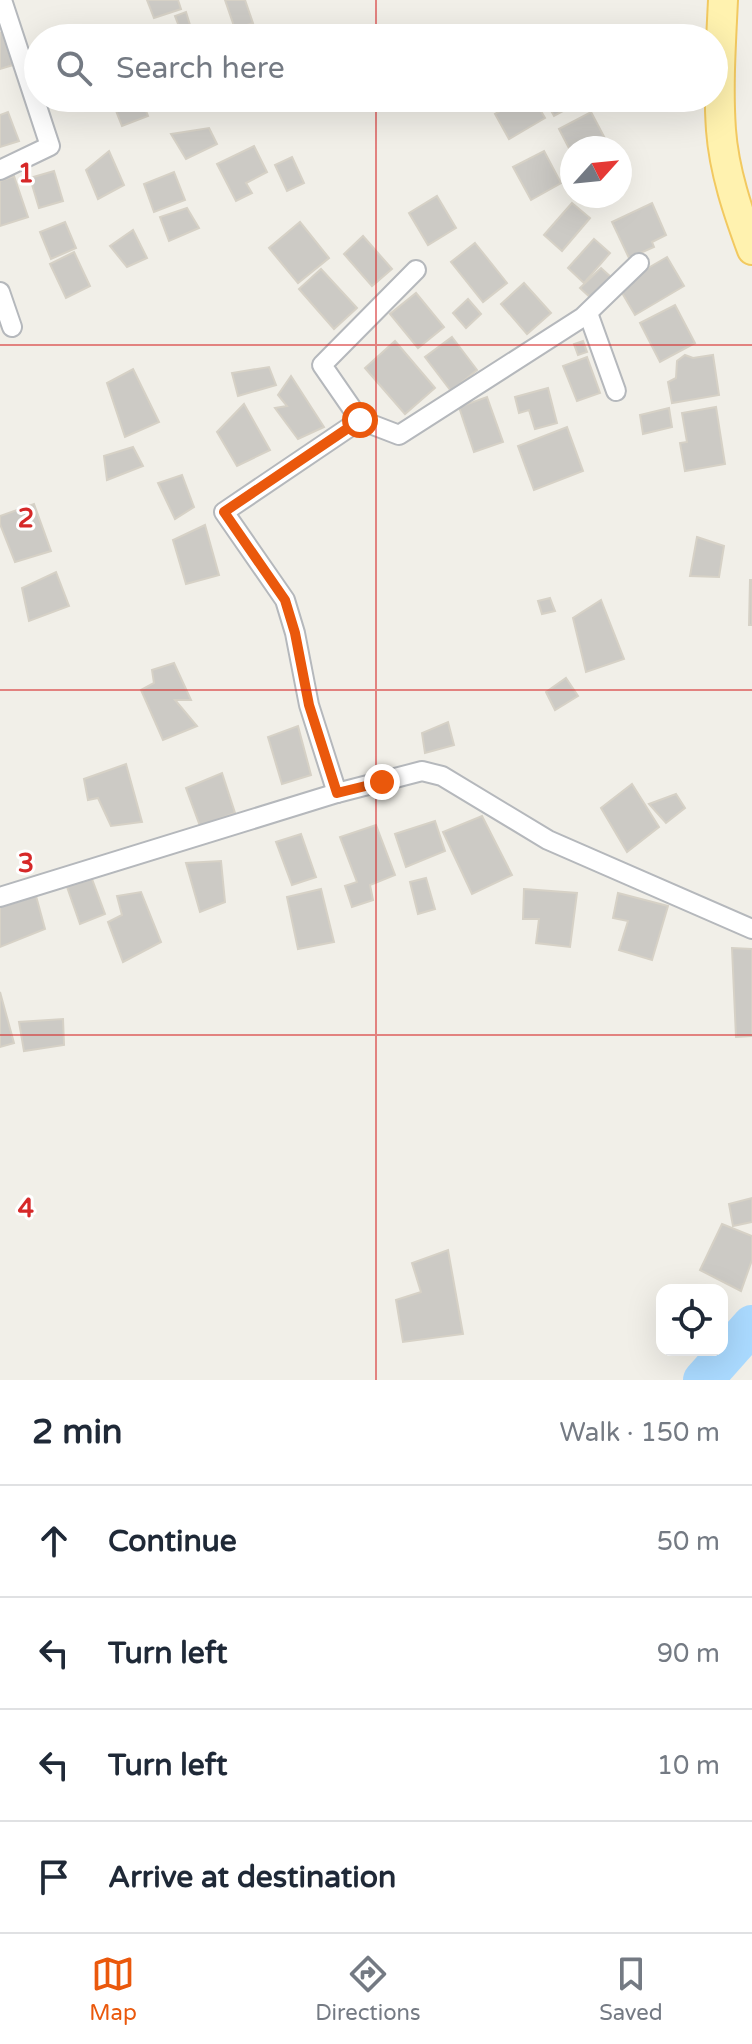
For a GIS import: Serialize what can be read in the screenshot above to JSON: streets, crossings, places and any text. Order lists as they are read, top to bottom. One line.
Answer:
{"north":"top right","page":{"search":"Search here","heading":["2 min","Walk · 150 m"],"list":[["Continue","50 m"],["Turn left","90 m"],["Turn left","10 m"],"Arrive at destination"],"nav":["Map","Directions","Saved"]},"grid":{"rows":["1","2","3","4"]}}
